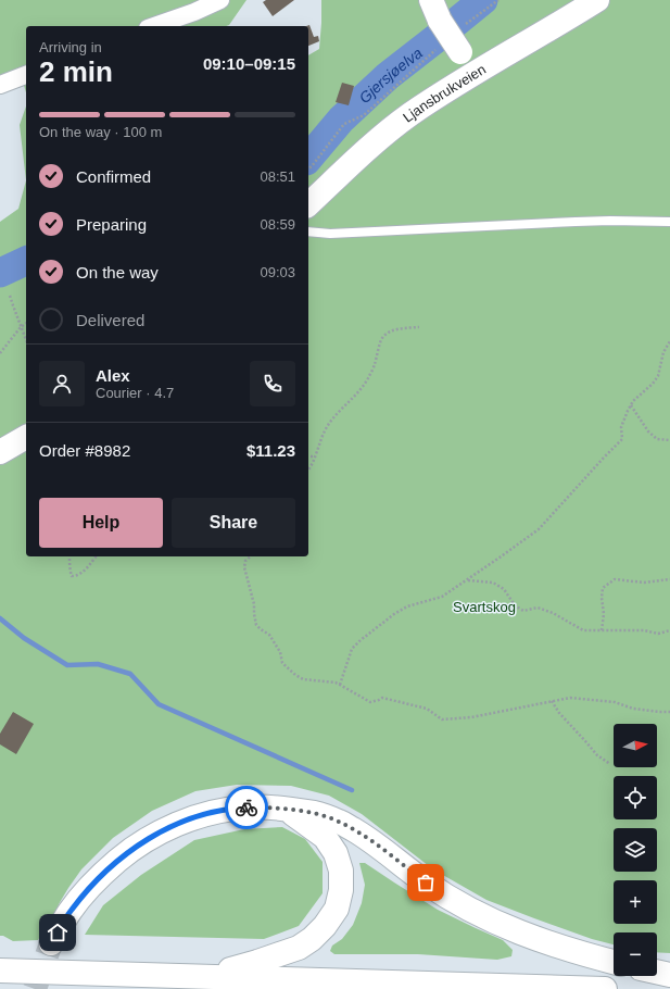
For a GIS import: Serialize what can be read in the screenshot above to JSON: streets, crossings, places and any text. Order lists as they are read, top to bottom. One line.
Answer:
{"streets":{"main road":["Ljansbrukveien"]},"water":["Gjersjøelva"],"parks":["Svartskog"],"north":"right","page":{"heading":["2 min","Arriving in","09:10–09:15"],"panel":["Alex","Courier · 4.7","Order #8982","$11.23"],"bar":"On the way · 100 m","list":[["Confirmed","08:51"],["Preparing","08:59"],["On the way","09:03"],"Delivered"],"buttons":["Help","Share"],"map_buttons":["+","−"]}}
